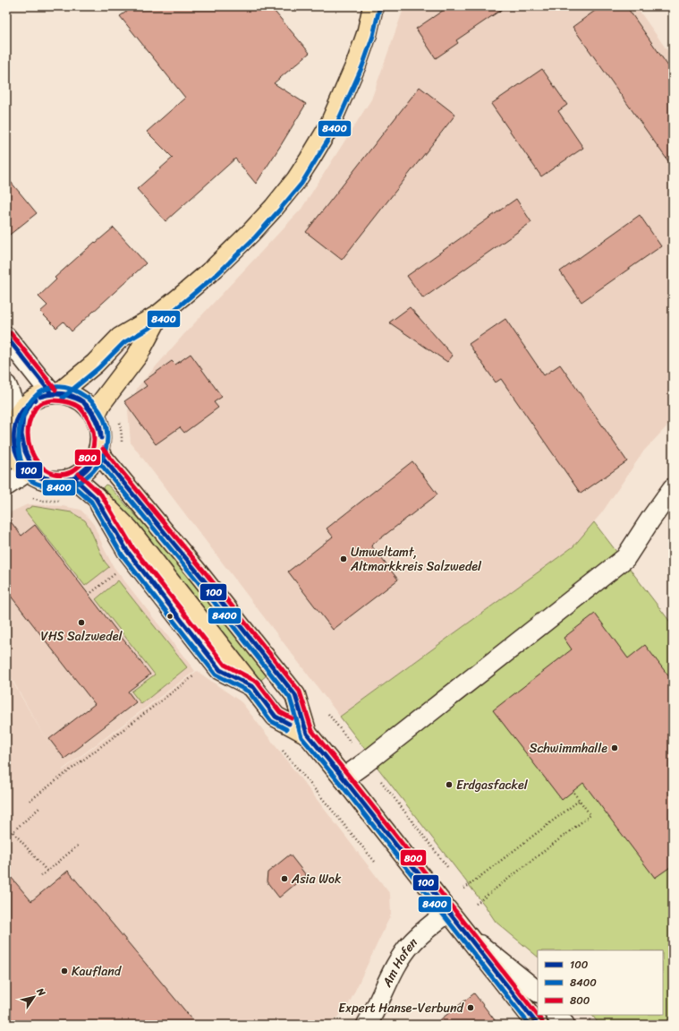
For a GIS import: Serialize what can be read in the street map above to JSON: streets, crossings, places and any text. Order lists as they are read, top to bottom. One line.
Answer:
{"streets":{"street":["Am Hafen"]},"places":["Umweltamt, Altmarkkreis Salzwedel","VHS Salzwedel","Schwimmhalle","Erdgasfackel","Asia Wok","Kaufland","Expert Hanse-Verbund"],"lines":["transit line 8400","transit line 800","transit line 100"],"legend":["100","8400","800"],"north":"top right"}
